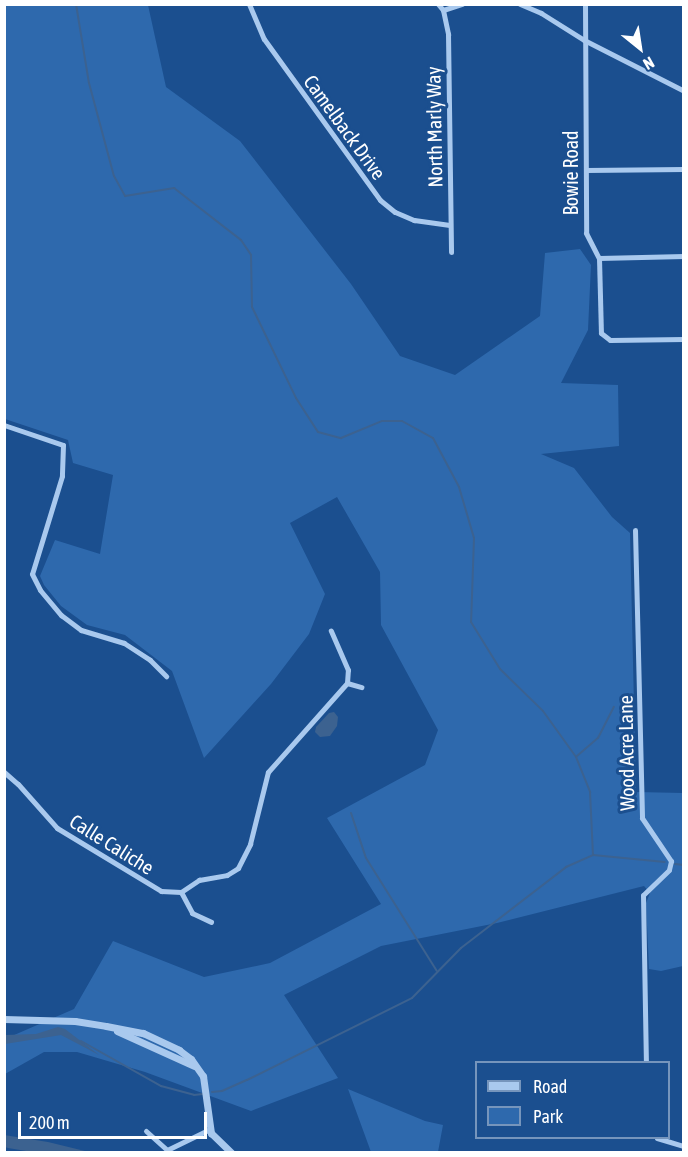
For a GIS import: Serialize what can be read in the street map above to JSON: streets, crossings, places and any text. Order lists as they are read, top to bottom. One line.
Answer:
{"streets":{"street":["Camelback Drive","North Marly Way","Bowie Road","Wood Acre Lane","Calle Caliche"]},"crossings":[["Camelback Drive","North Marly Way"]],"legend":["Road","Park"],"scale_bar":"200 m","north":"bottom right"}
